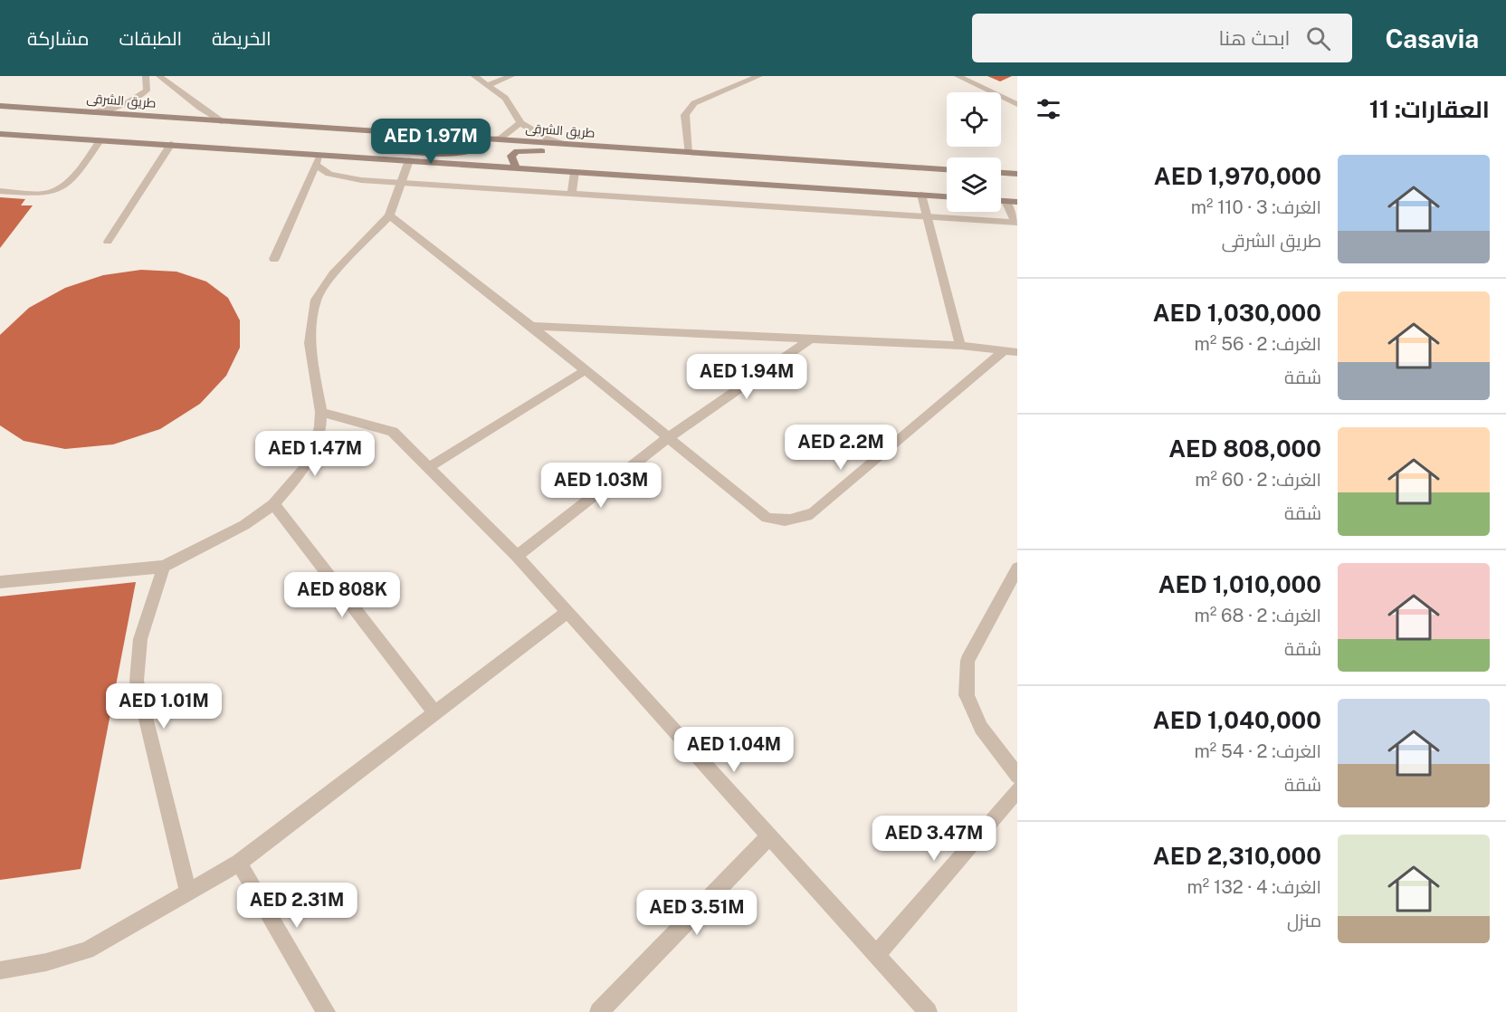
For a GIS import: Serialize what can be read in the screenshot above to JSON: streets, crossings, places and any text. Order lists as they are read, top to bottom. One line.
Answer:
{"streets":{"main road":["طريق الشرقى"]},"page":{"header":"Casavia","search":"ابحث هنا","nav":["الخريطة","الطبقات","مشاركة"],"heading":"العقارات: 11","price":["AED 1.97M","AED 1.94M","AED 2.2M","AED 1.47M","AED 1.03M","AED 808K","AED 1.01M","AED 1.04M","AED 3.47M","AED 2.31M","AED 3.51M"],"list":[{"name":"AED 1,970,000","note":"الغرف: 3 · 110 m² · طريق الشرقى"},{"name":"AED 1,030,000","note":"الغرف: 2 · 56 m² · شقة"},{"name":"AED 808,000","note":"الغرف: 2 · 60 m² · شقة"},{"name":"AED 1,010,000","note":"الغرف: 2 · 68 m² · شقة"},{"name":"AED 1,040,000","note":"الغرف: 2 · 54 m² · شقة"},{"name":"AED 2,310,000","note":"الغرف: 4 · 132 m² · منزل"}]}}
